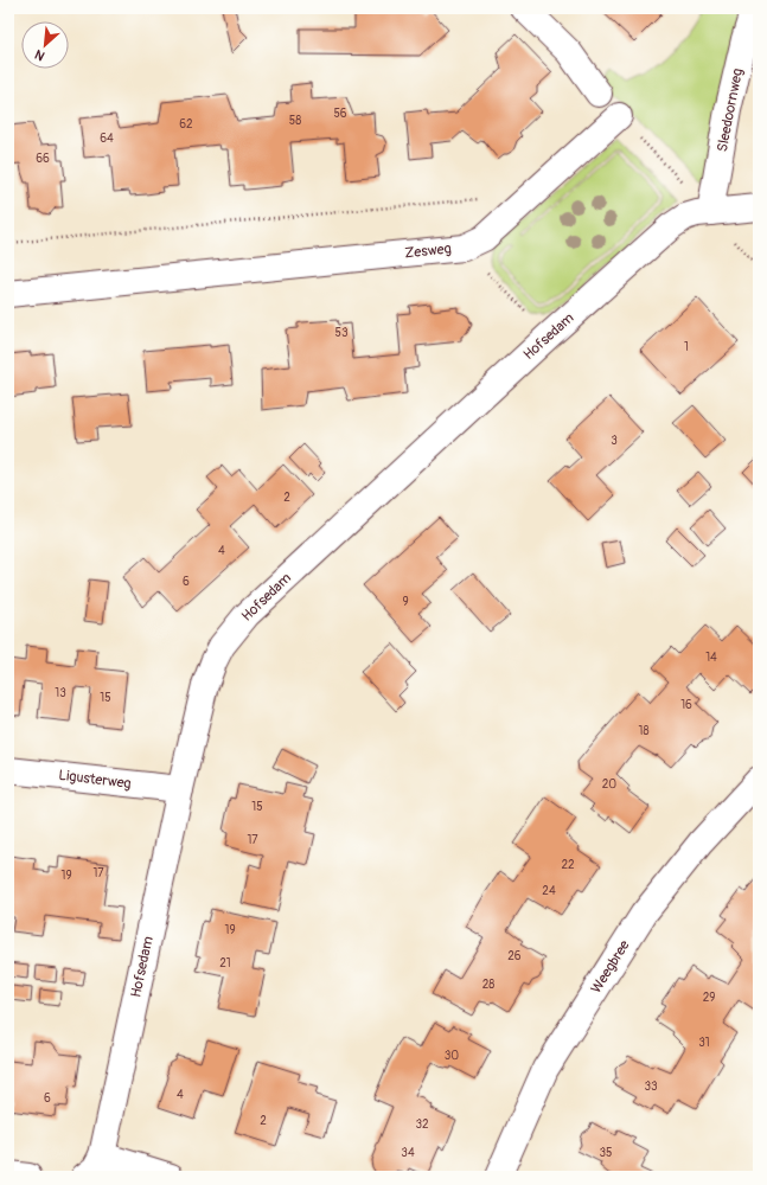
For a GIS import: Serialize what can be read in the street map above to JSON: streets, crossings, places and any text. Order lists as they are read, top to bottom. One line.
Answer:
{"streets":{"street":["Sleedoornweg","Zesweg","Hofsedam","Ligusterweg","Weegbree"]},"crossings":[["Sleedoornweg","Hofsedam"],["Hofsedam","Ligusterweg"]],"house_numbers":["56","58","62","64","66","53","1","3","2","4","6","9","14","13","15","16","18","20","15","17","22","17","19","24","19","26","21","28","29","31","30","33","4","6","2","32","34","35"],"north":"bottom left"}
